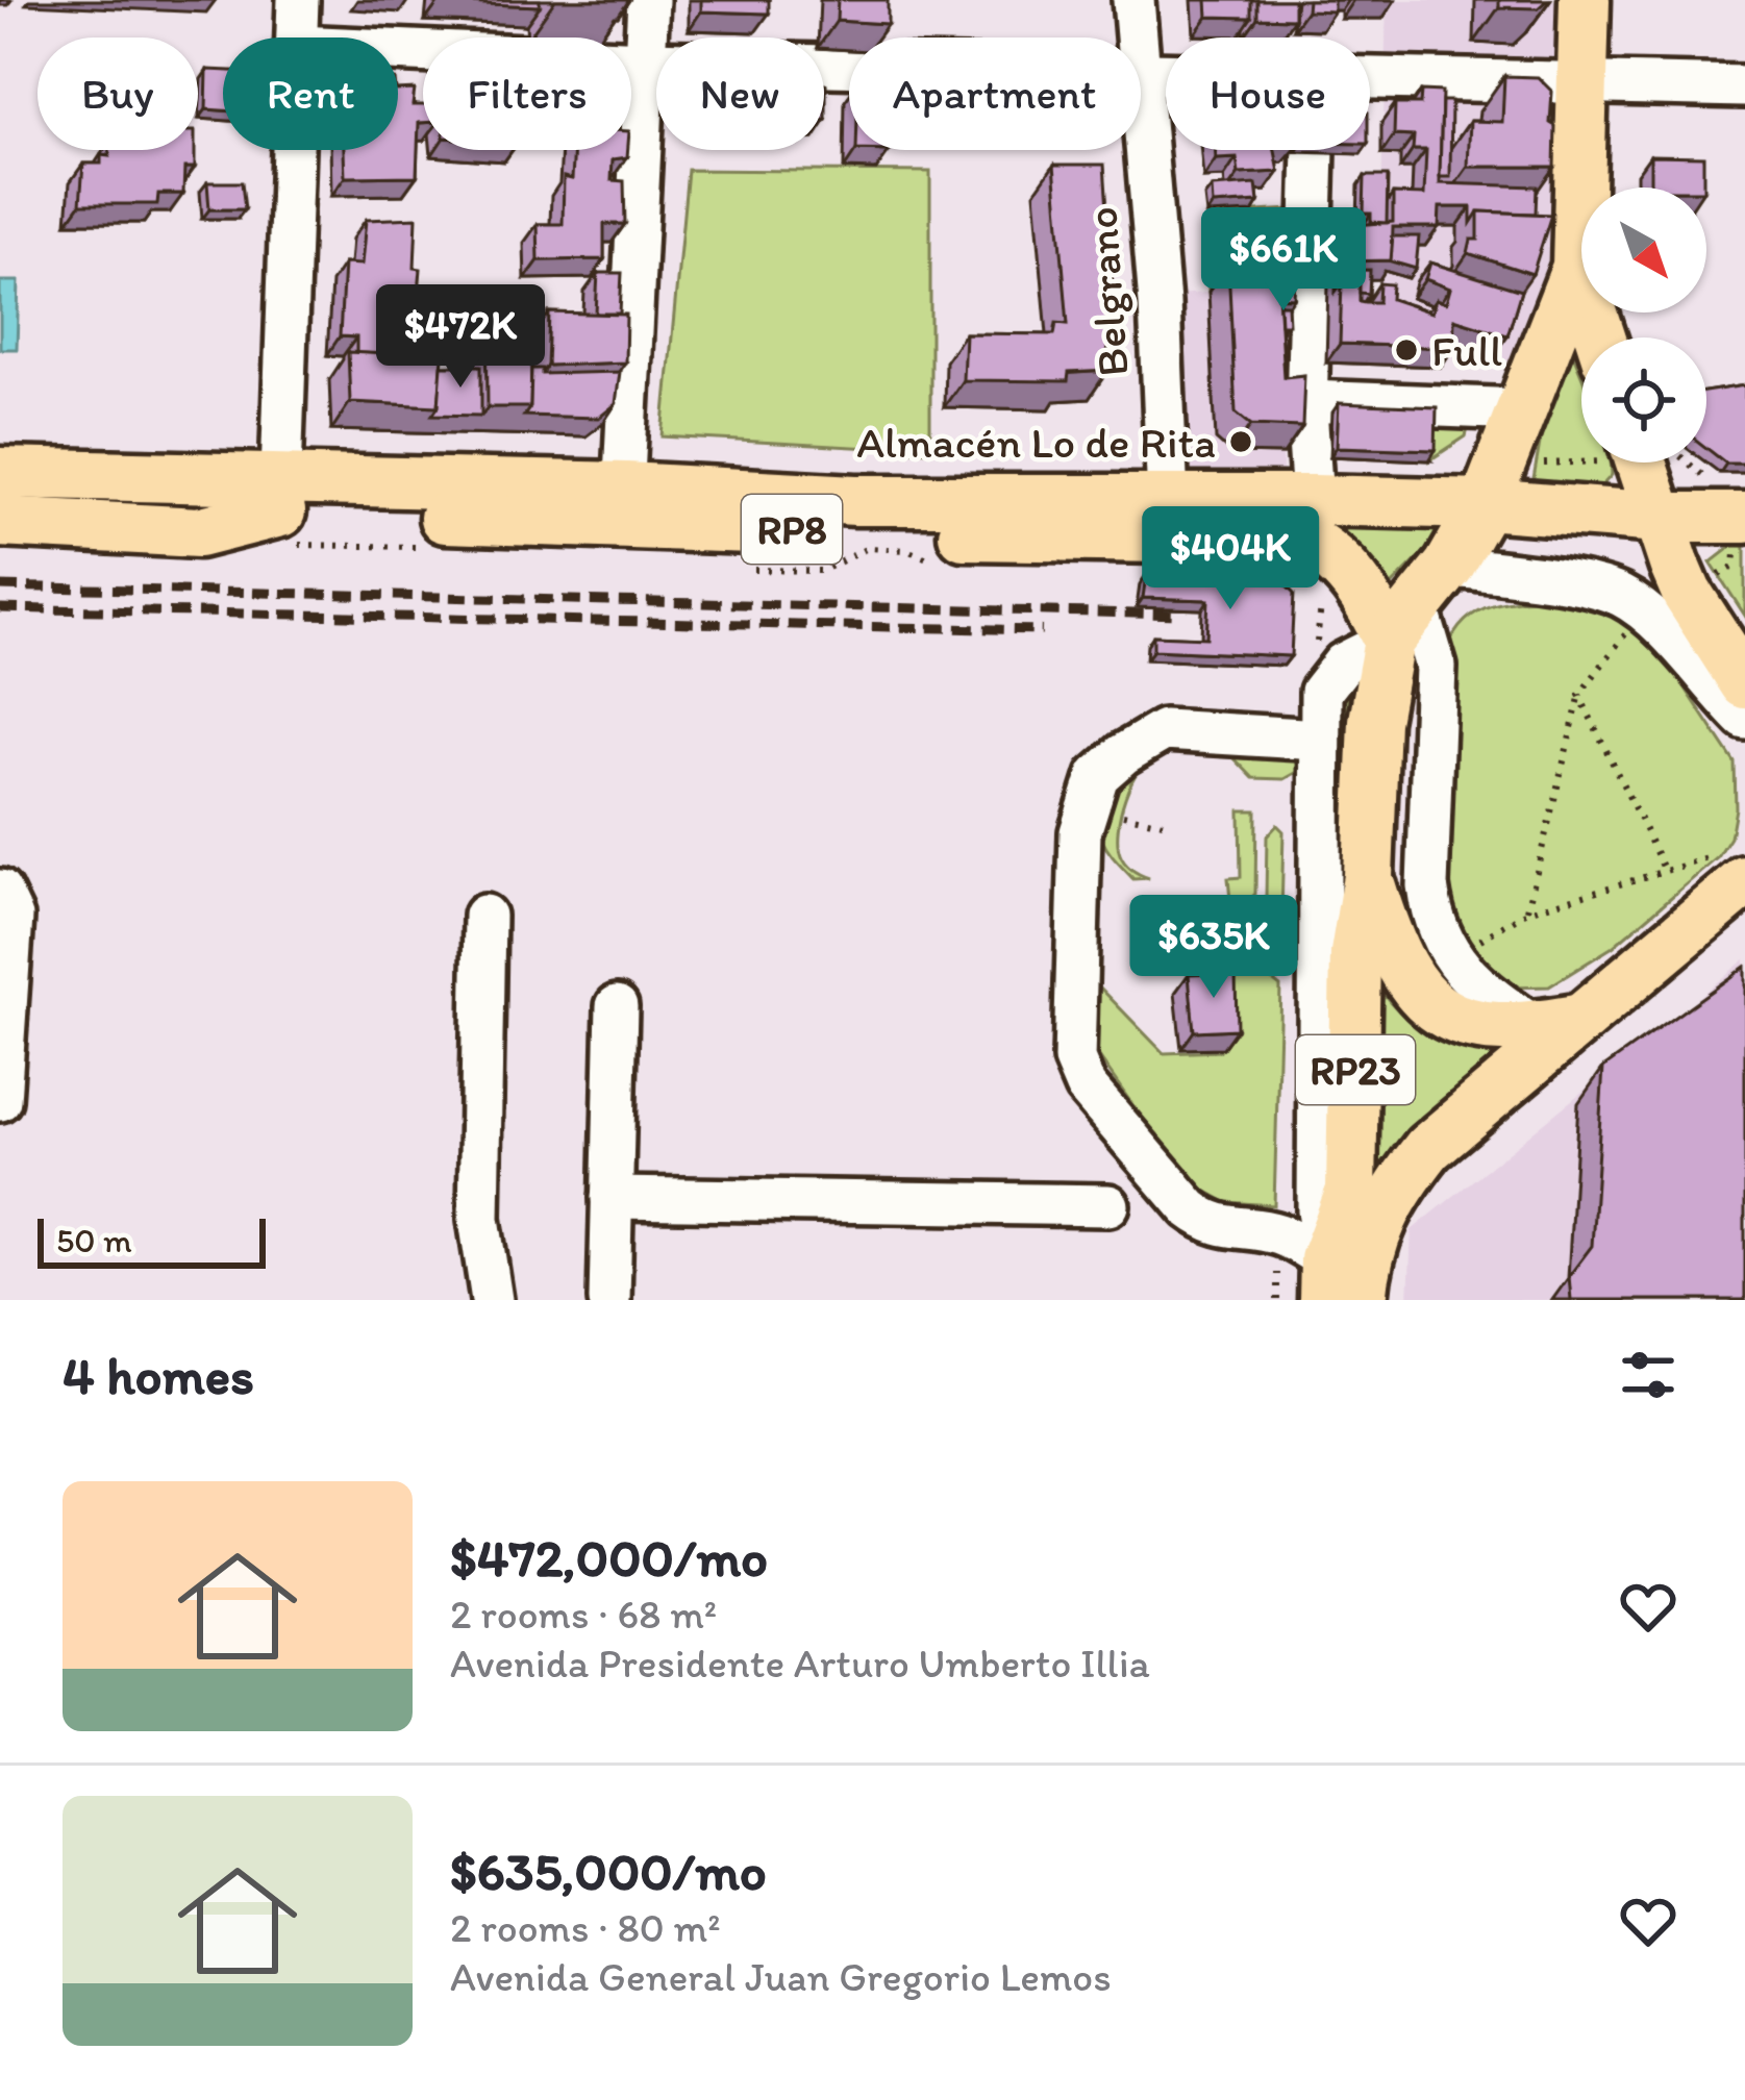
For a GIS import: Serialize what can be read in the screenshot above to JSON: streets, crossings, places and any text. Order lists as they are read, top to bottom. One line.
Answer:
{"streets":{"main road":["RP8","RP23"],"street":["Belgrano"]},"crossings":[["Belgrano","RP8"]],"places":["Full","Almacén Lo de Rita"],"scale_bar":"50 m","north":"bottom right","page":{"chip":["Buy","Rent","Filters","New","Apartment","House"],"price":["$661K","$472K","$404K","$635K"],"scale":"50 m","heading":"4 homes","list":[{"name":"$472,000/mo","note":"2 rooms · 68 m² · Avenida Presidente Arturo Umberto Illia"},{"name":"$635,000/mo","note":"2 rooms · 80 m² · Avenida General Juan Gregorio Lemos"}]}}
